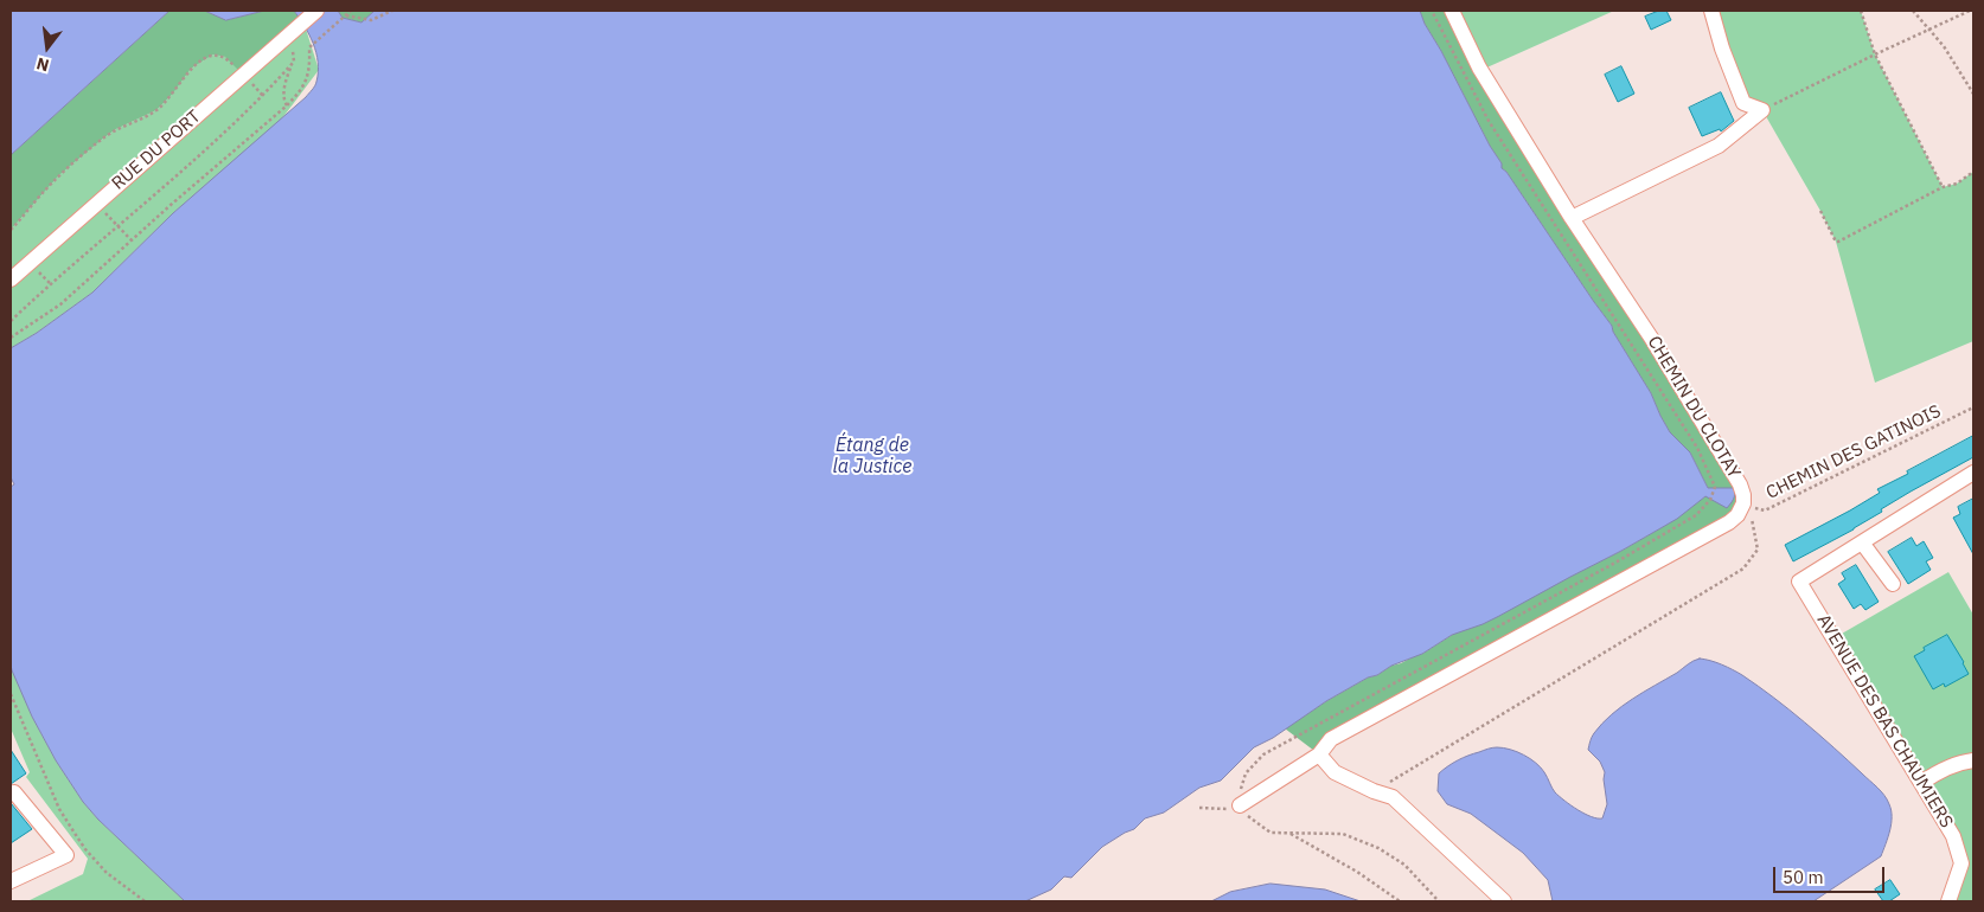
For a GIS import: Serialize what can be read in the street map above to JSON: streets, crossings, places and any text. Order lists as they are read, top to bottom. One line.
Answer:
{"streets":{"street":["RUE DU PORT","CHEMIN DU CLOTAY","AVENUE DES BAS CHAUMIERS"],"path":["CHEMIN DES GATINOIS"]},"crossings":[["CHEMIN DU CLOTAY","CHEMIN DES GATINOIS"]],"water":["Étang de la Justice"],"scale_bar":"50 m","north":"bottom"}
